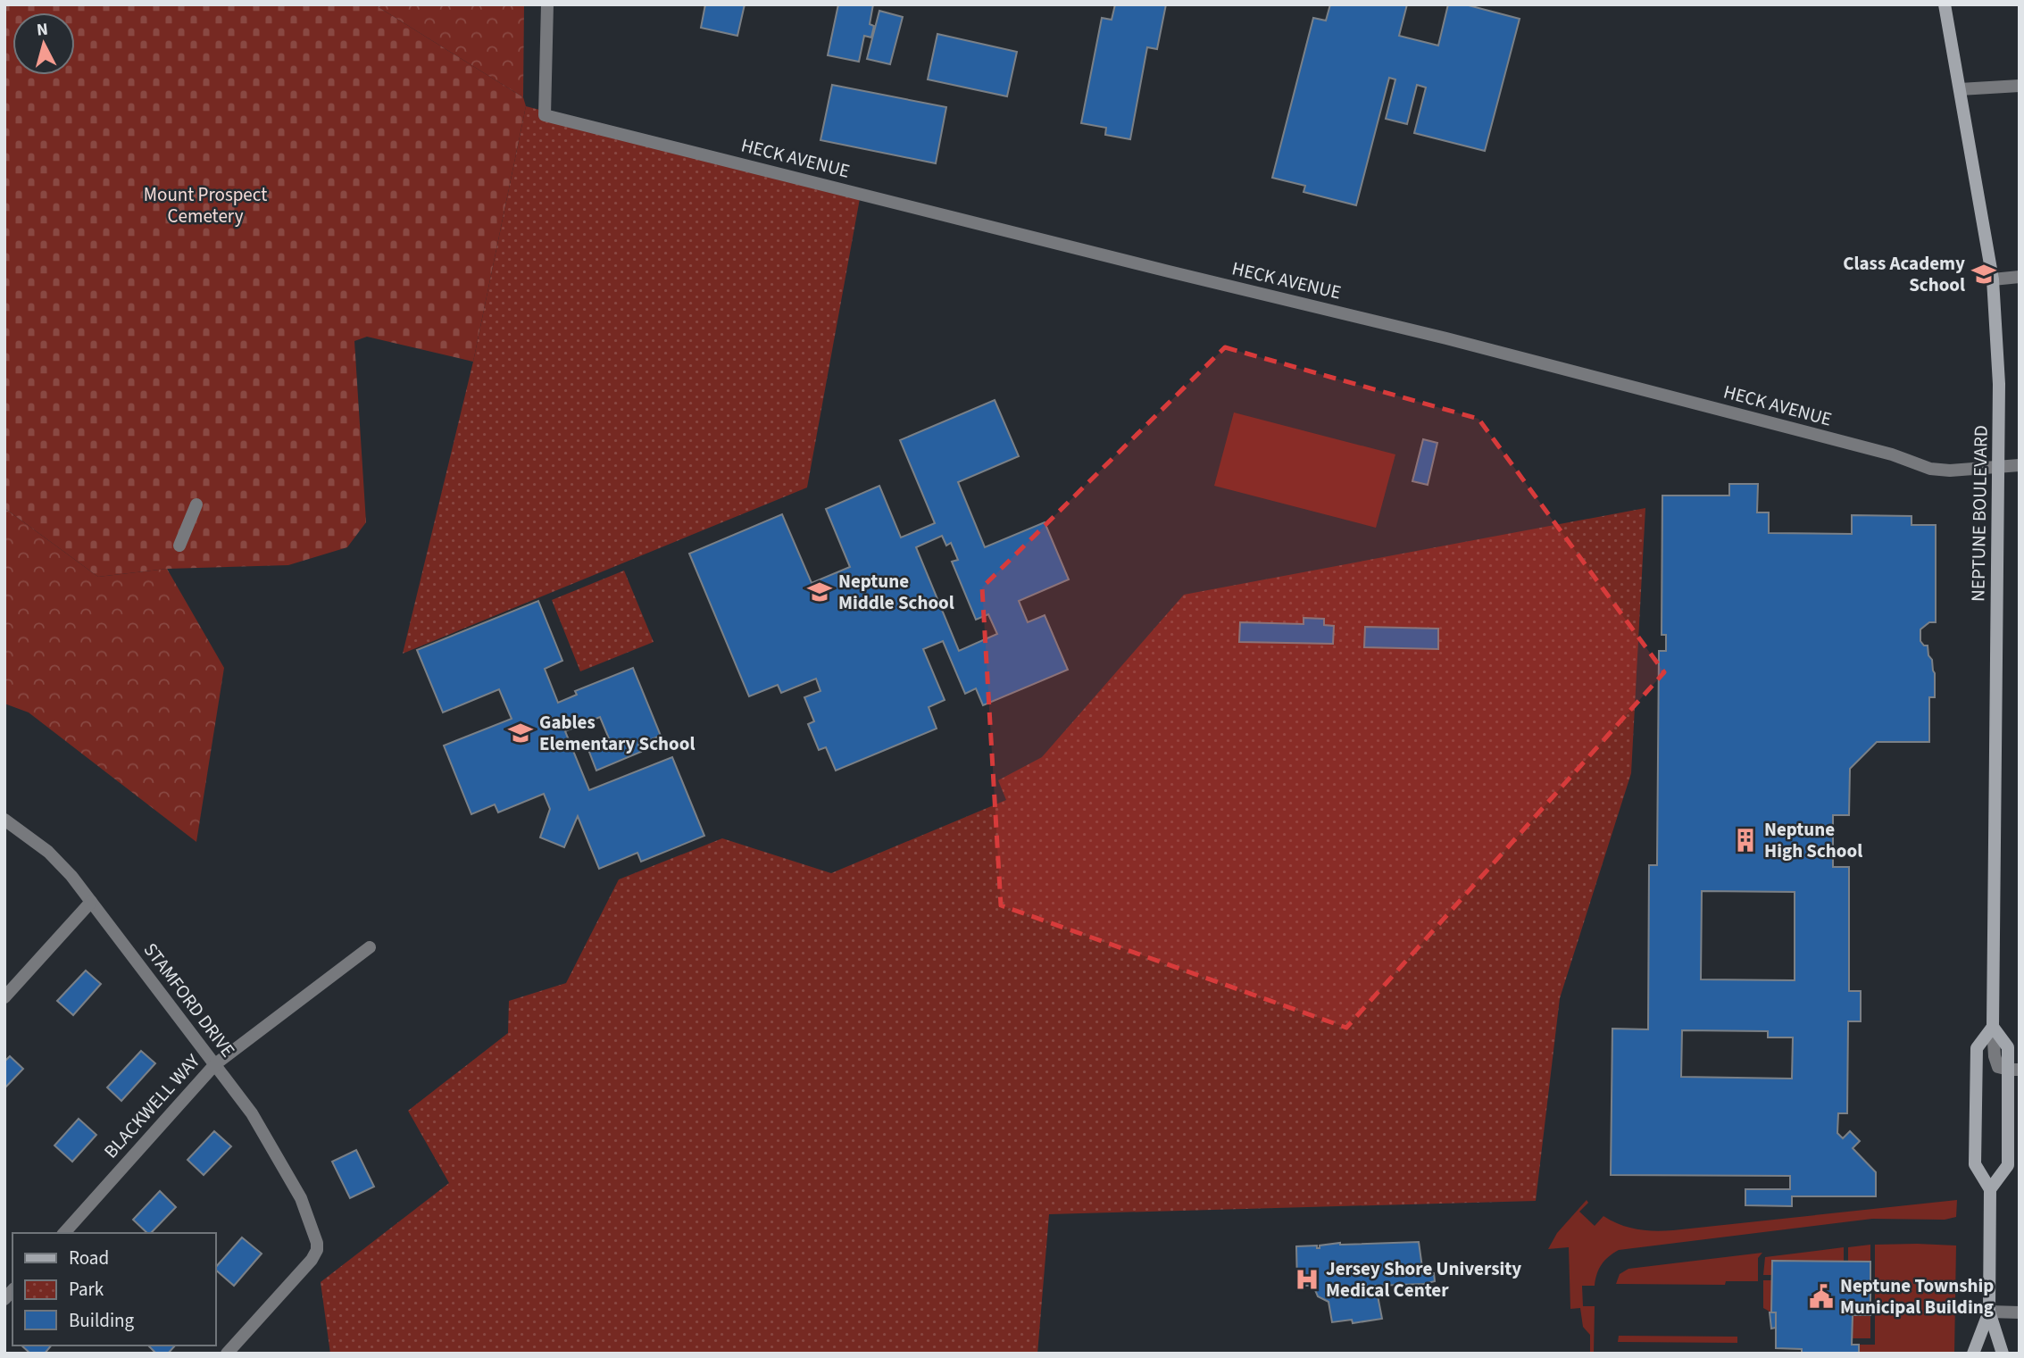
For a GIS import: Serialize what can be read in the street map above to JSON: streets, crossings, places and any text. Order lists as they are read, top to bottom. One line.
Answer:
{"streets":{"street":["HECK AVENUE","NEPTUNE BOULEVARD","STAMFORD DRIVE","BLACKWELL WAY"]},"crossings":[["HECK AVENUE","NEPTUNE BOULEVARD"],["STAMFORD DRIVE","BLACKWELL WAY"]],"parks":["Mount Prospect Cemetery"],"places":{"school or university":["Class Academy School","Neptune Middle School","Gables Elementary School"],"building":["Neptune High School"],"hospital":["Jersey Shore University Medical Center"],"public building":["Neptune Township Municipal Building"]},"legend":["Road","Park","Building"],"north":"top"}
